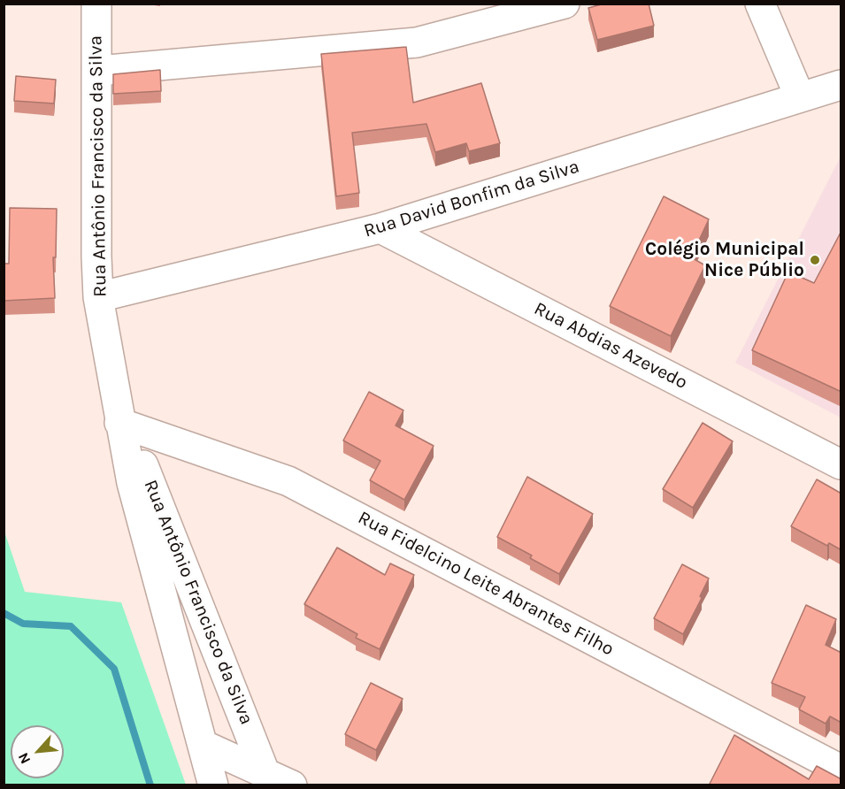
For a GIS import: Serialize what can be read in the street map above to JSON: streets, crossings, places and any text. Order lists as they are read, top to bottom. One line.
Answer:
{"streets":{"street":["Rua Antônio Francisco da Silva","Rua David Bonfim da Silva","Rua Abdias Azevedo","Rua Fidelcino Leite Abrantes Filho"]},"crossings":[["Rua Antônio Francisco da Silva","Rua David Bonfim da Silva"],["Rua Antônio Francisco da Silva","Rua Fidelcino Leite Abrantes Filho"],["Rua David Bonfim da Silva","Rua Abdias Azevedo"]],"places":["Colégio Municipal Nice Públio"],"north":"bottom left"}
